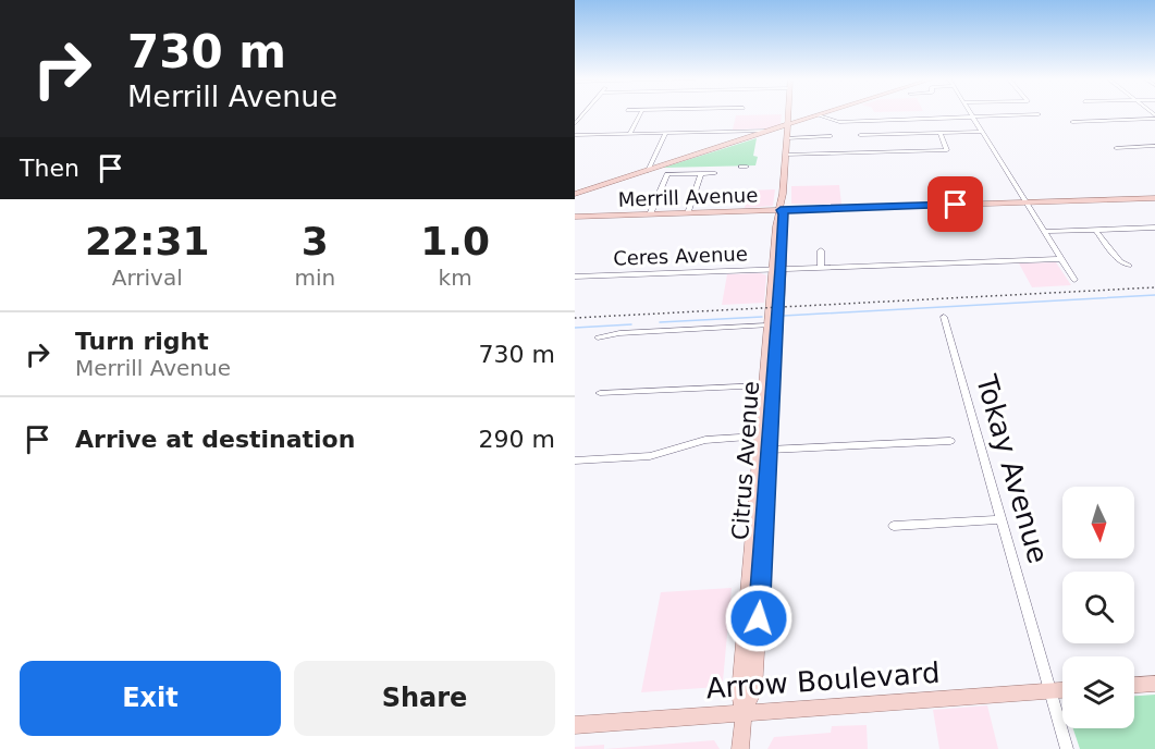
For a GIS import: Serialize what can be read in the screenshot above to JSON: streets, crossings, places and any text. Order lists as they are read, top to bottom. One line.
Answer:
{"streets":{"main road":["Merrill Avenue","Citrus Avenue","Arrow Boulevard"],"street":["Ceres Avenue","Tokay Avenue"]},"crossings":[["Merrill Avenue","Citrus Avenue"],["Ceres Avenue","Citrus Avenue"],["Citrus Avenue","Arrow Boulevard"],["Tokay Avenue","Arrow Boulevard"]],"north":"bottom","page":{"turn":["730 m","Merrill Avenue"],"then":"Then","eta":["22:31","Arrival","3","min","1.0","km"],"list":[{"name":"Turn right","note":"Merrill Avenue","value":"730 m"},{"name":"Arrive at destination","value":"290 m"}],"buttons":["Exit","Share"]}}
